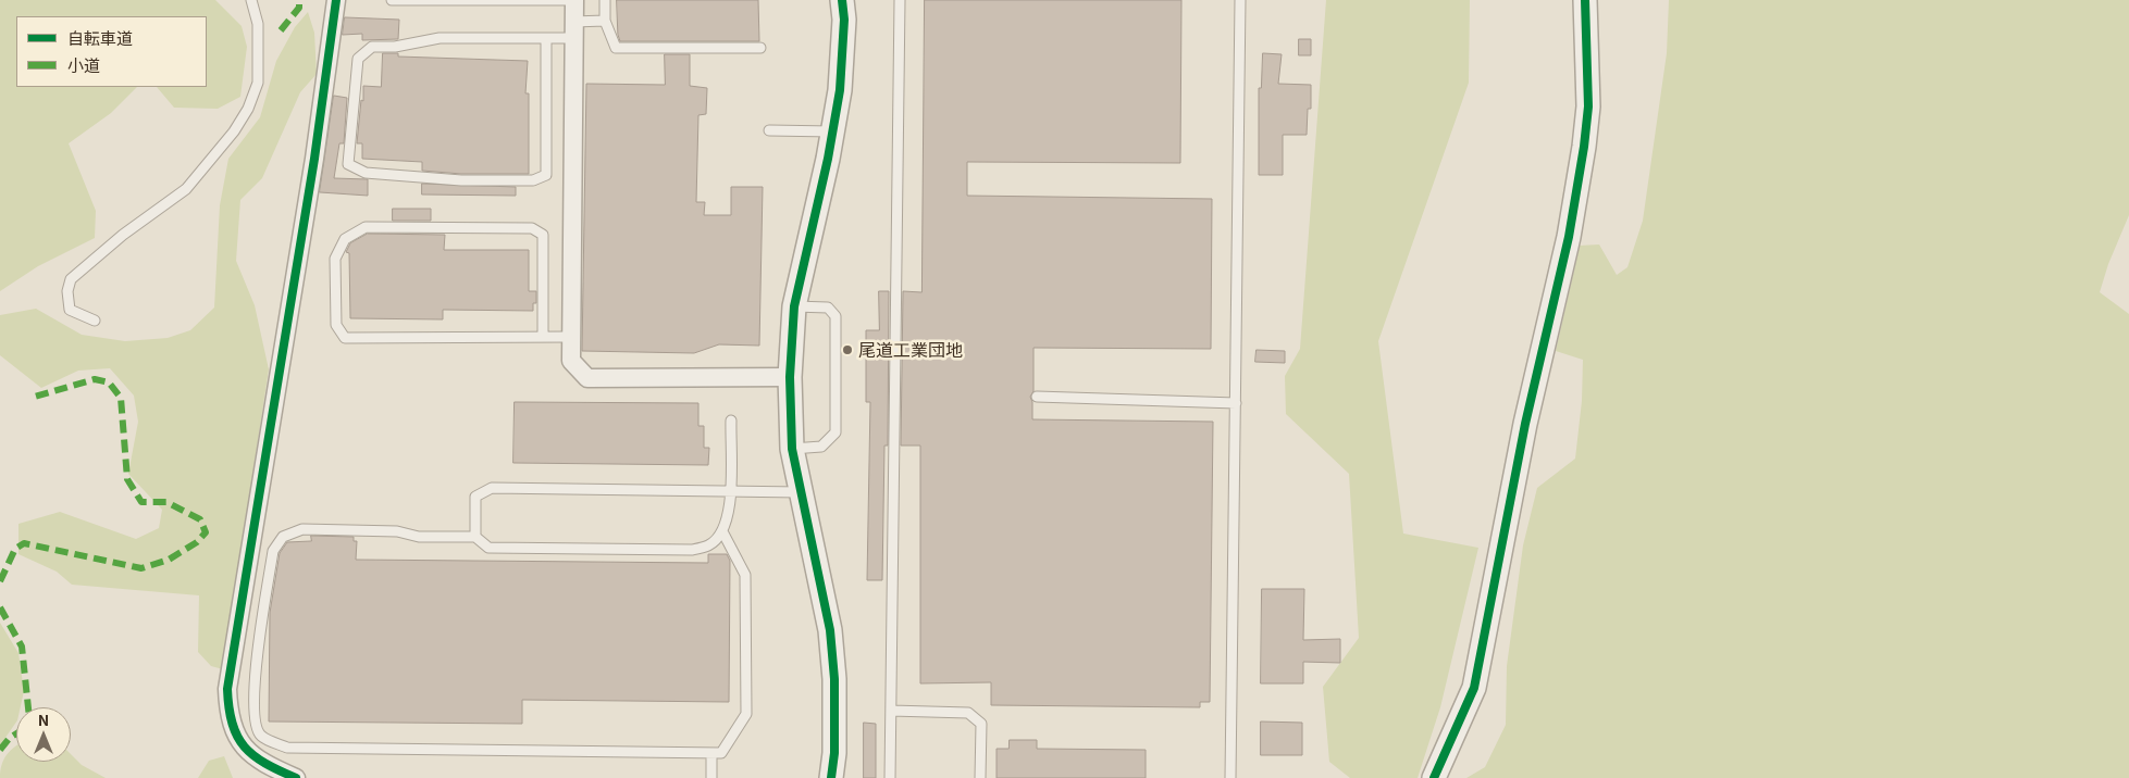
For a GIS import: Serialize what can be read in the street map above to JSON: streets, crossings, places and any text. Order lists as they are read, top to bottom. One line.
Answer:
{"places":["尾道工業団地"],"legend":["自転車道","小道"],"north":"top"}
